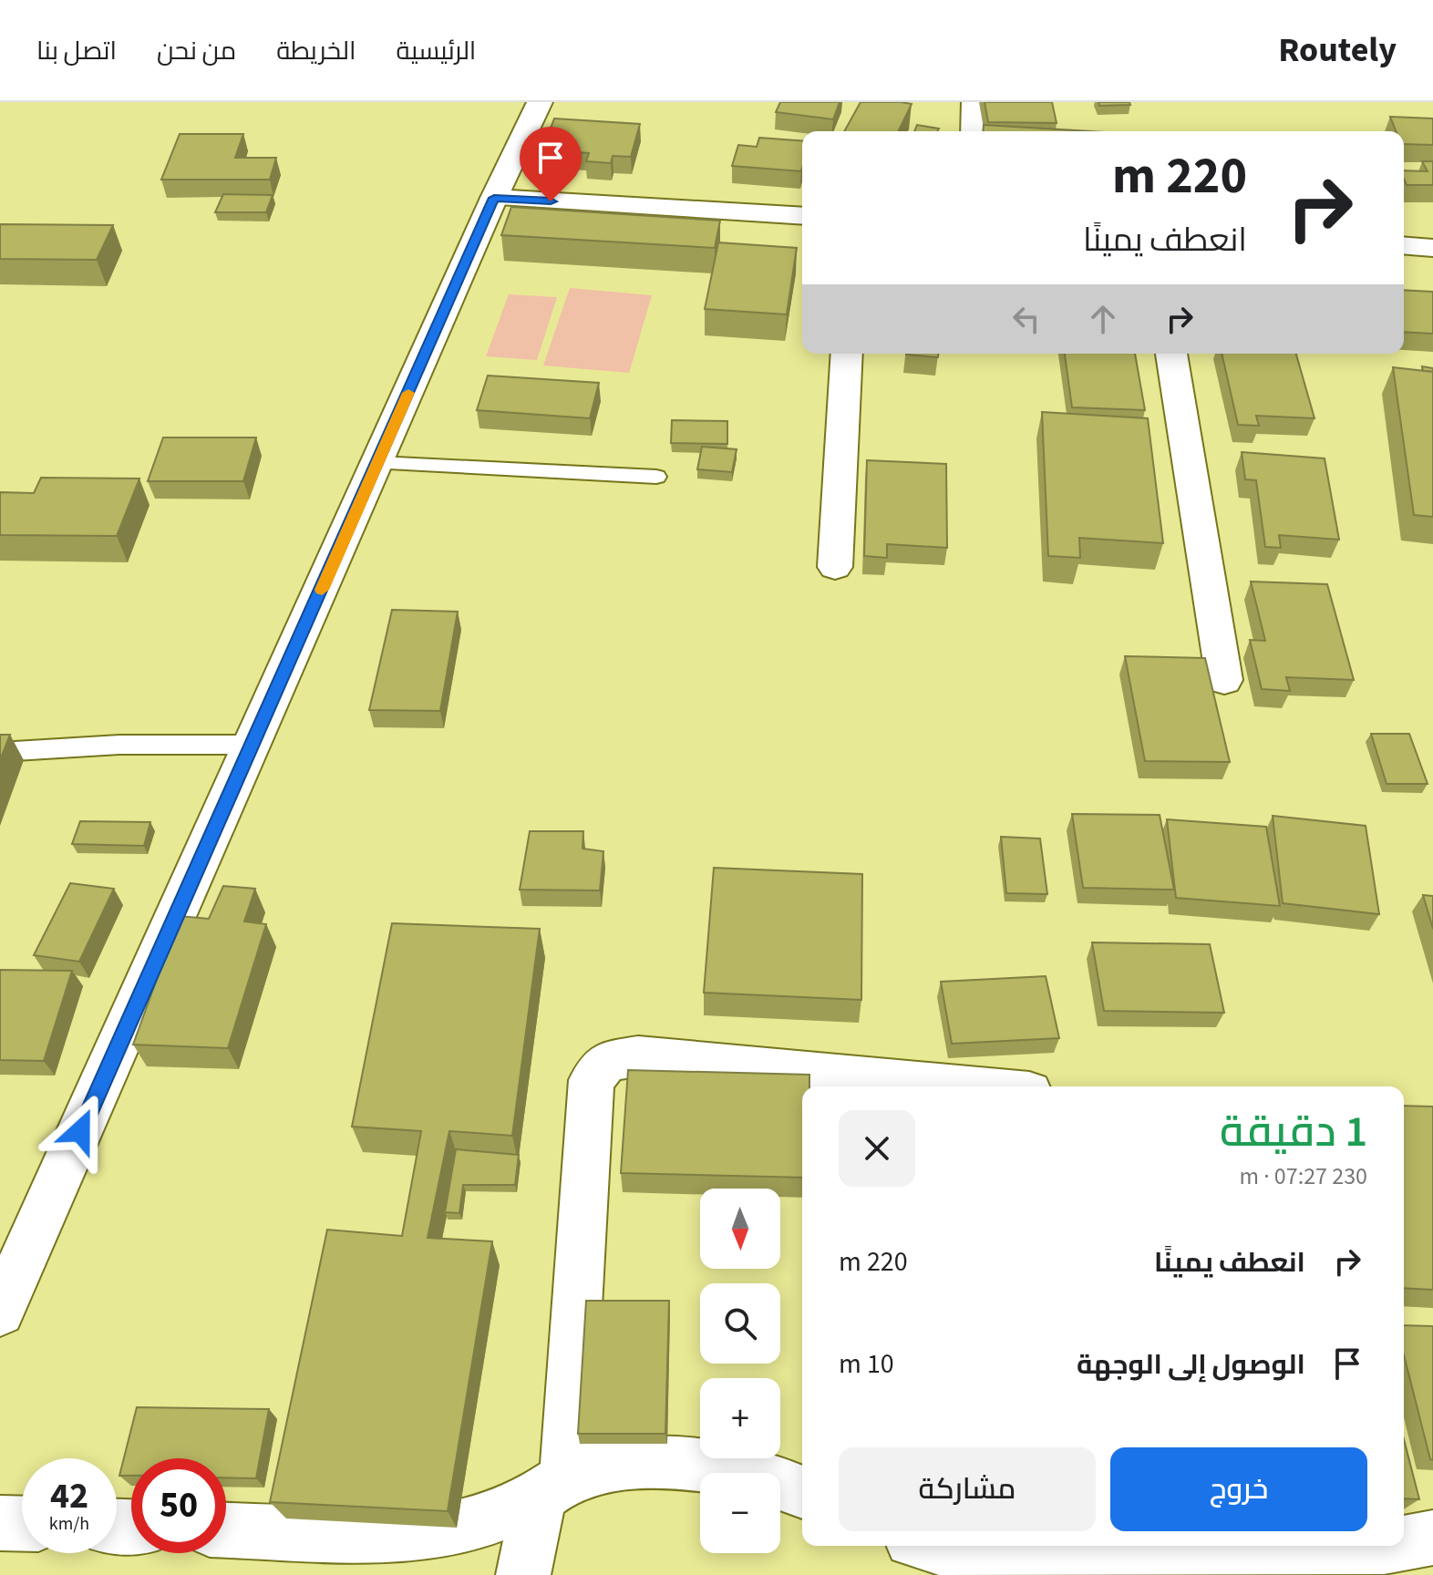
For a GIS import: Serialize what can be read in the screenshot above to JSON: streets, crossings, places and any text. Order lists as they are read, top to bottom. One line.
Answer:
{"north":"bottom","page":{"header":"Routely","nav":["الرئيسية","الخريطة","من نحن","اتصل بنا"],"turn":["220 m","انعطف يمينًا"],"heading":["1 دقيقة","230 m · 07:27"],"map_buttons":["+","−"],"list":[{"name":"انعطف يمينًا","value":"220 m"},{"name":"الوصول إلى الوجهة","value":"10 m"}],"buttons":["خروج","مشاركة"],"speed":"42 km/h","limit":"50"}}
